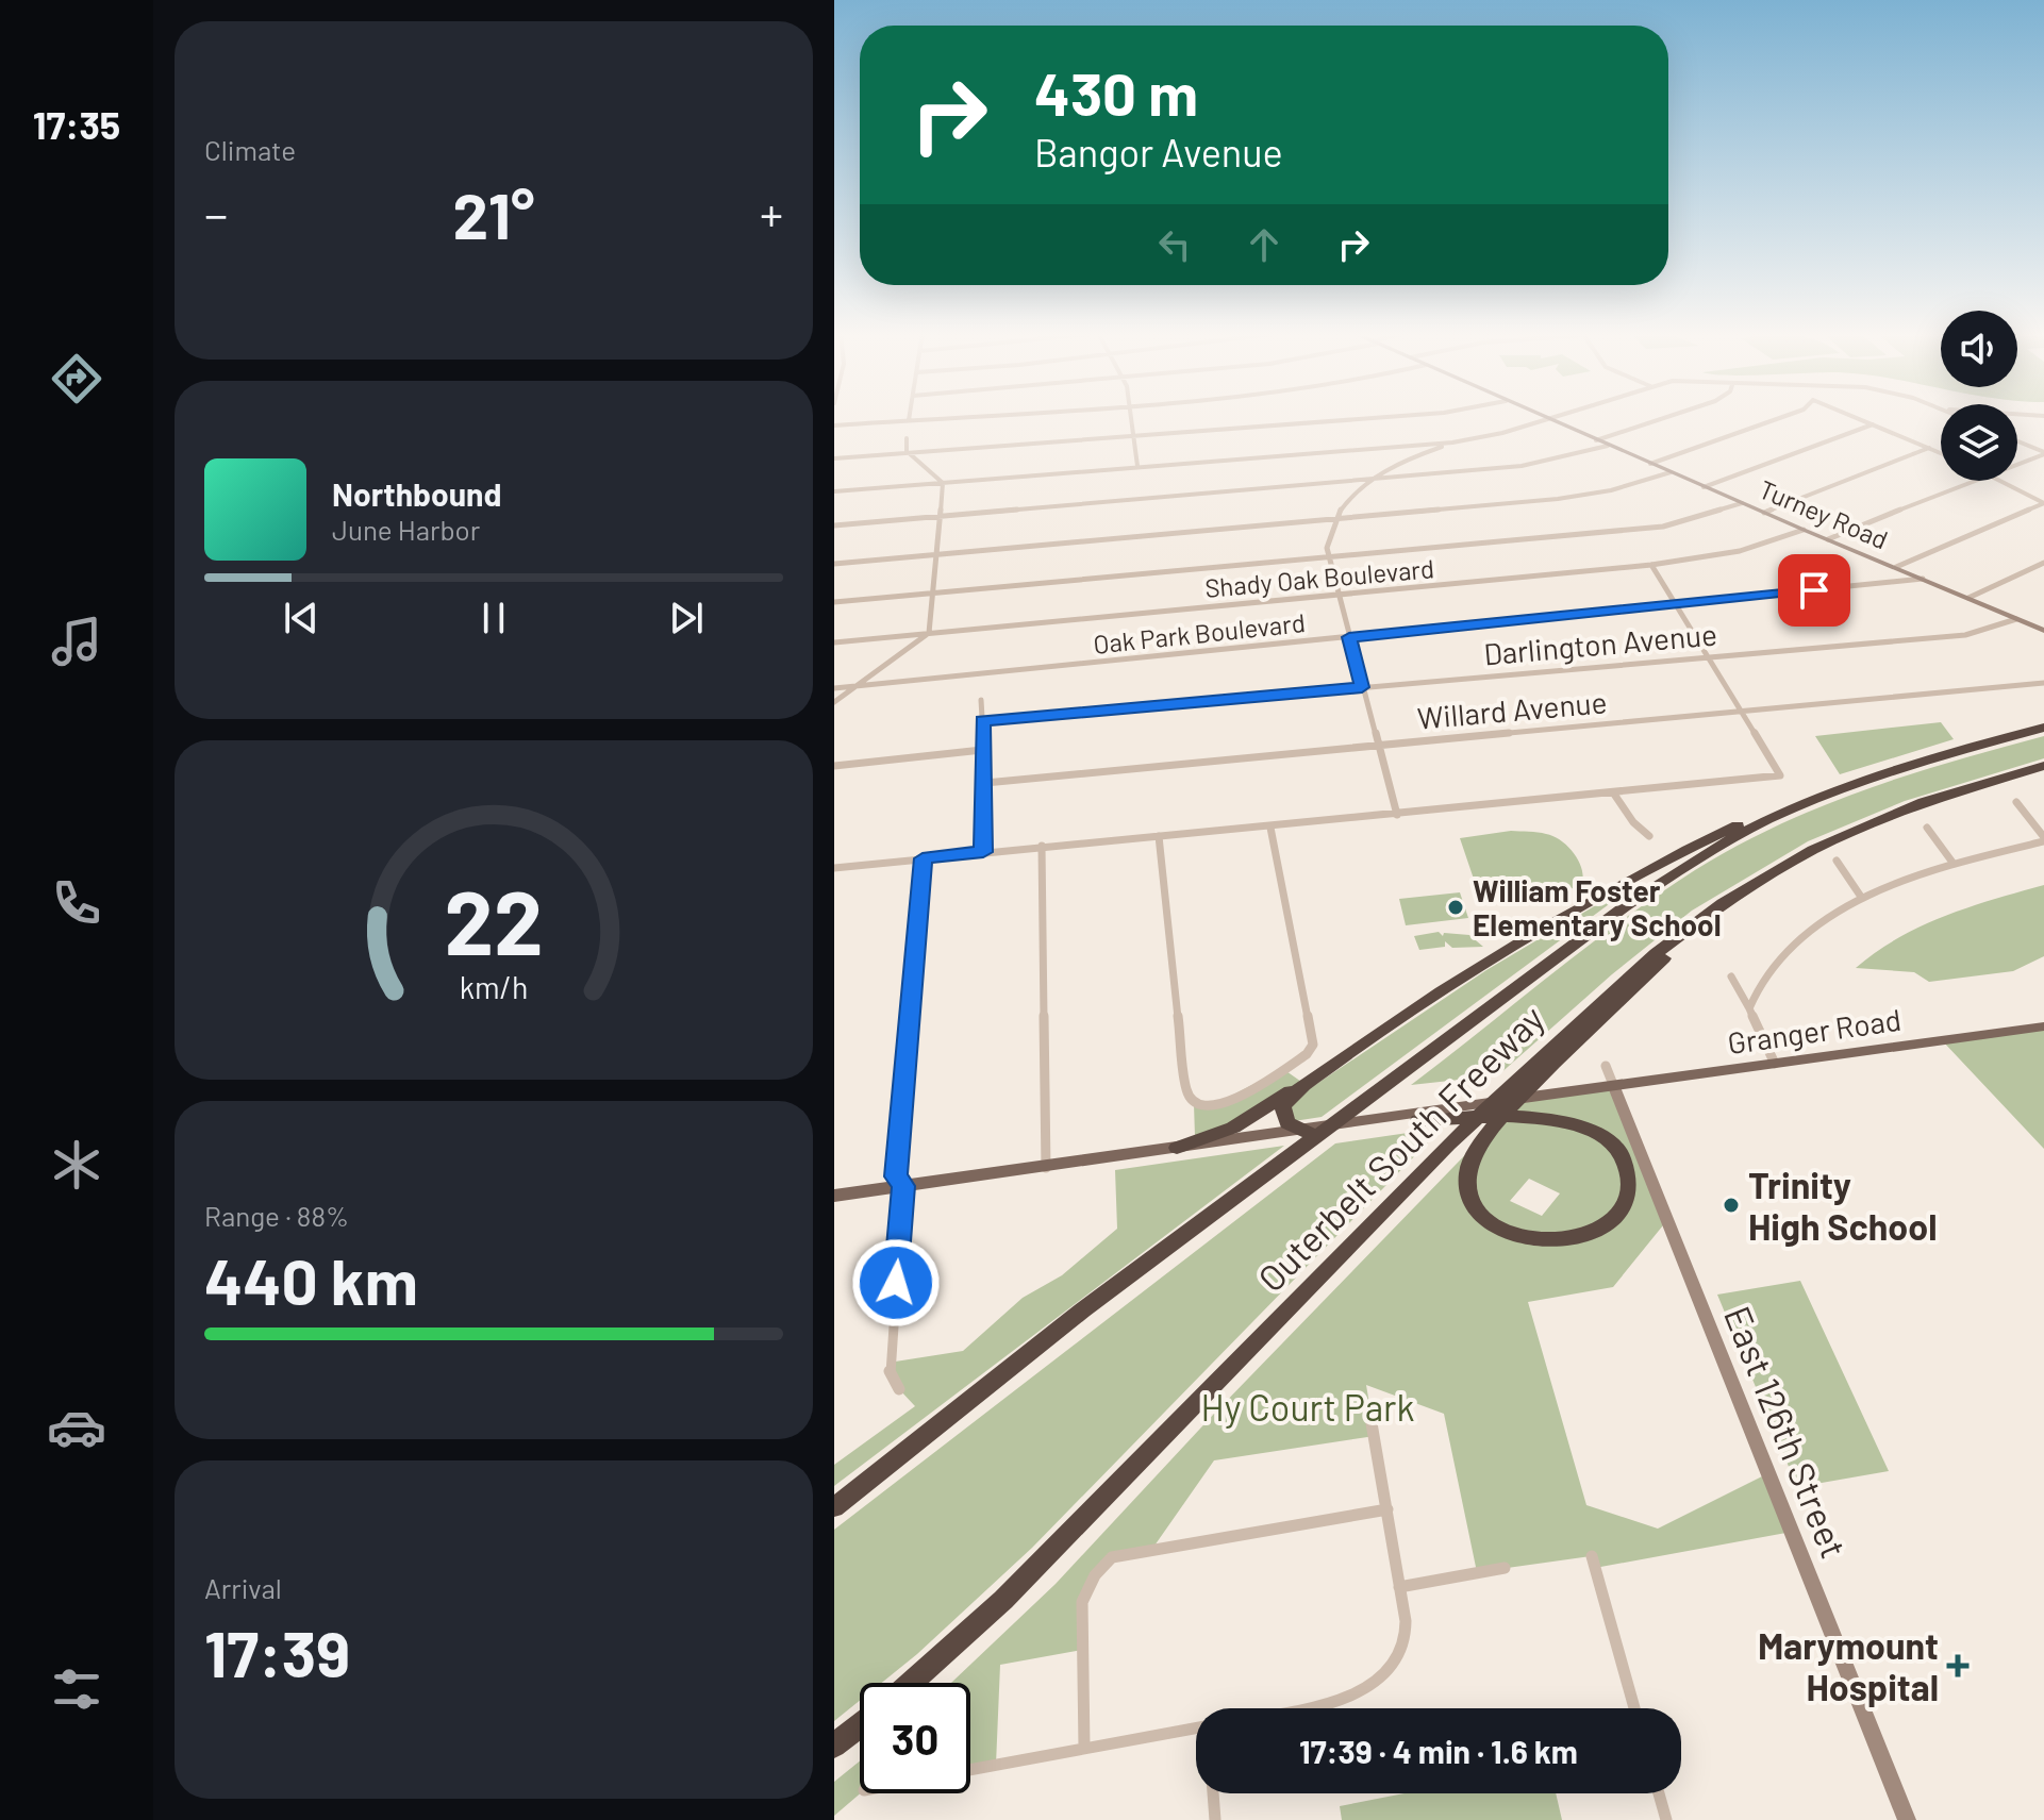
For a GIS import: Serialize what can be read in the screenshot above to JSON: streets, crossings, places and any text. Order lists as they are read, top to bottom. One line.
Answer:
{"streets":{"highway":["Outerbelt South Freeway"],"main road":["Turney Road","Granger Road","East 126th Street"],"street":["Shady Oak Boulevard","Oak Park Boulevard","Darlington Avenue","Willard Avenue"]},"crossings":[["Turney Road","Shady Oak Boulevard"],["Turney Road","Oak Park Boulevard"],["Turney Road","Darlington Avenue"],["Granger Road","East 126th Street"]],"parks":["Hy Court Park"],"places":{"other":["William Foster Elementary School","Trinity High School"],"health":["Marymount Hospital"]},"page":{"tabs":"17:35","tile":["Climate",["Range · 88%","440 km"],["Arrival","17:39"]],"turn":["430 m","Bangor Avenue"],"heat":["−","21°","+"],"song":["Northbound","June Harbor"],"limit":"30","trip":"17:39 · 4 min · 1.6 km","gauge":["22","km/h"]}}
